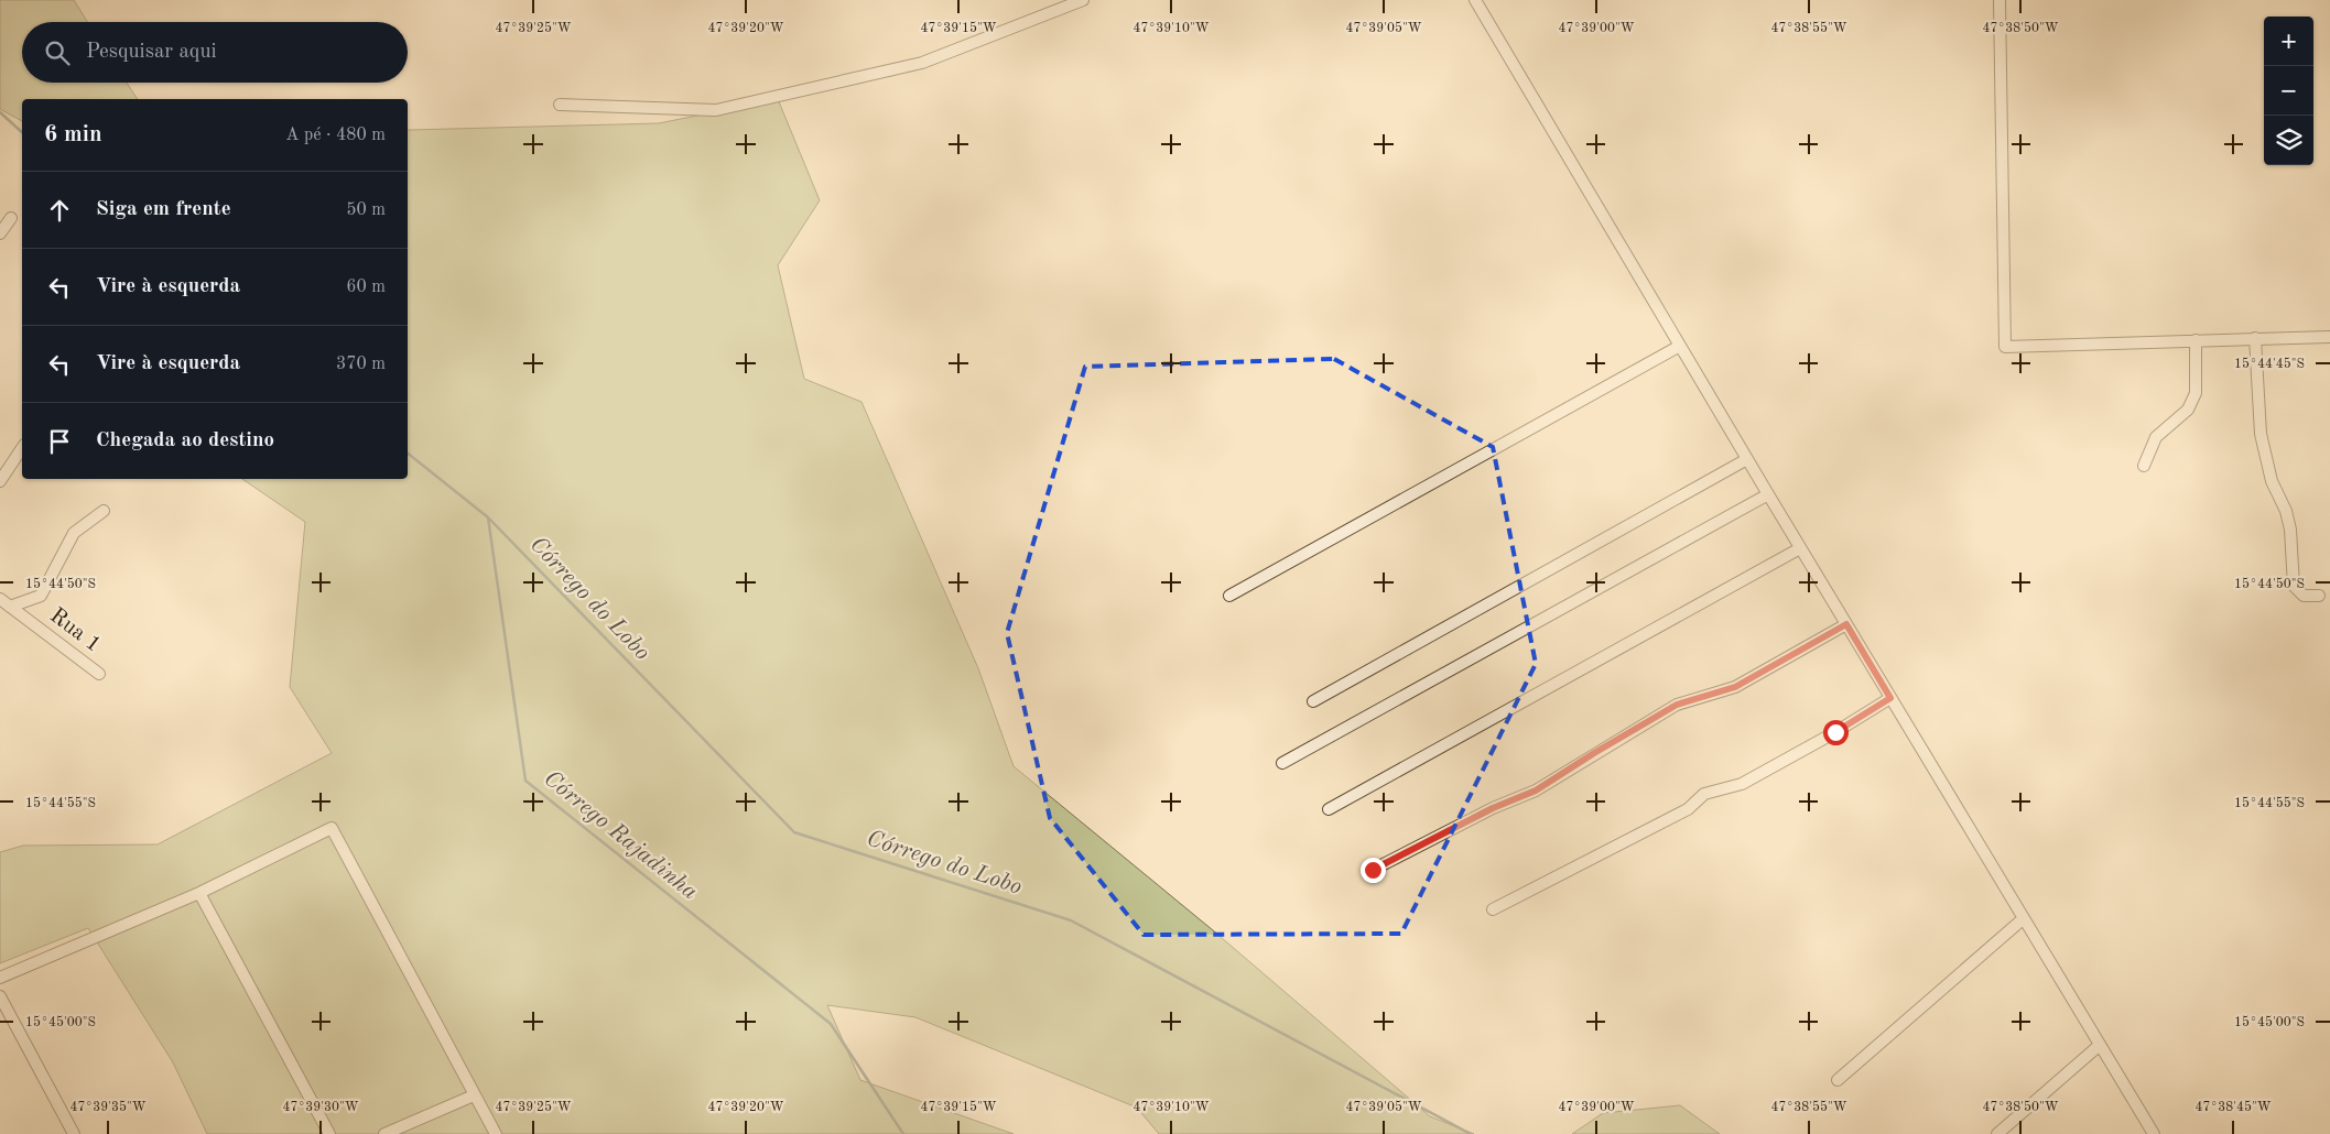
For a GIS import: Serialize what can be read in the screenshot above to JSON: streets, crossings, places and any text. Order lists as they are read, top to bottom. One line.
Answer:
{"streets":{"street":["Rua 1"]},"water":["Córrego do Lobo","Córrego Rajadinha"],"page":{"map_buttons":["+","−"],"search":"Pesquisar aqui","heading":["6 min","A pé · 480 m"],"list":[["Siga em frente","50 m"],["Vire à esquerda","60 m"],["Vire à esquerda","370 m"],"Chegada ao destino"]},"coordinates":["47°39'25\"W","47°39'20\"W","47°39'15\"W","47°39'10\"W","47°39'05\"W","47°39'00\"W","47°38'55\"W","47°38'50\"W","15°44'45\"S","15°44'50\"S","15°44'55\"S","15°45'00\"S","47°39'35\"W","47°39'30\"W","47°38'45\"W"]}
